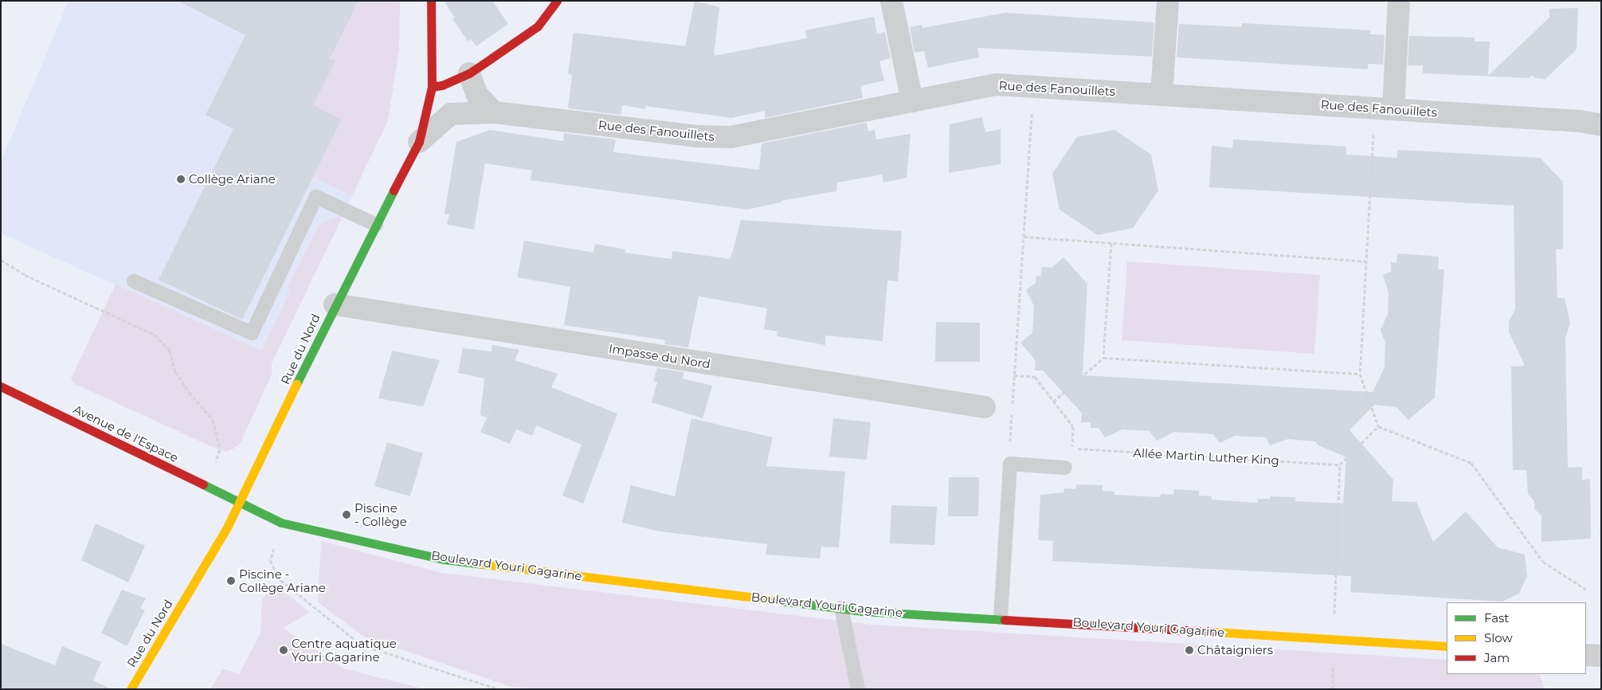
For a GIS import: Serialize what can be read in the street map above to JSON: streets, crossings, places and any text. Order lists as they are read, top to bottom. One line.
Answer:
{"streets":{"street":["Rue des Fanouillets","Rue du Nord","Impasse du Nord","Avenue de l'Espace","Boulevard Youri Gagarine"],"path":["Allée Martin Luther King"]},"crossings":[["Rue des Fanouillets","Rue du Nord"],["Rue du Nord","Impasse du Nord"],["Rue du Nord","Avenue de l'Espace"],["Rue du Nord","Boulevard Youri Gagarine"],["Avenue de l'Espace","Boulevard Youri Gagarine"]],"places":["Collège Ariane","Piscine - Collège","Piscine - Collège Ariane","Centre aquatique Youri Gagarine","Châtaigniers"],"legend":["Fast","Slow","Jam"]}
